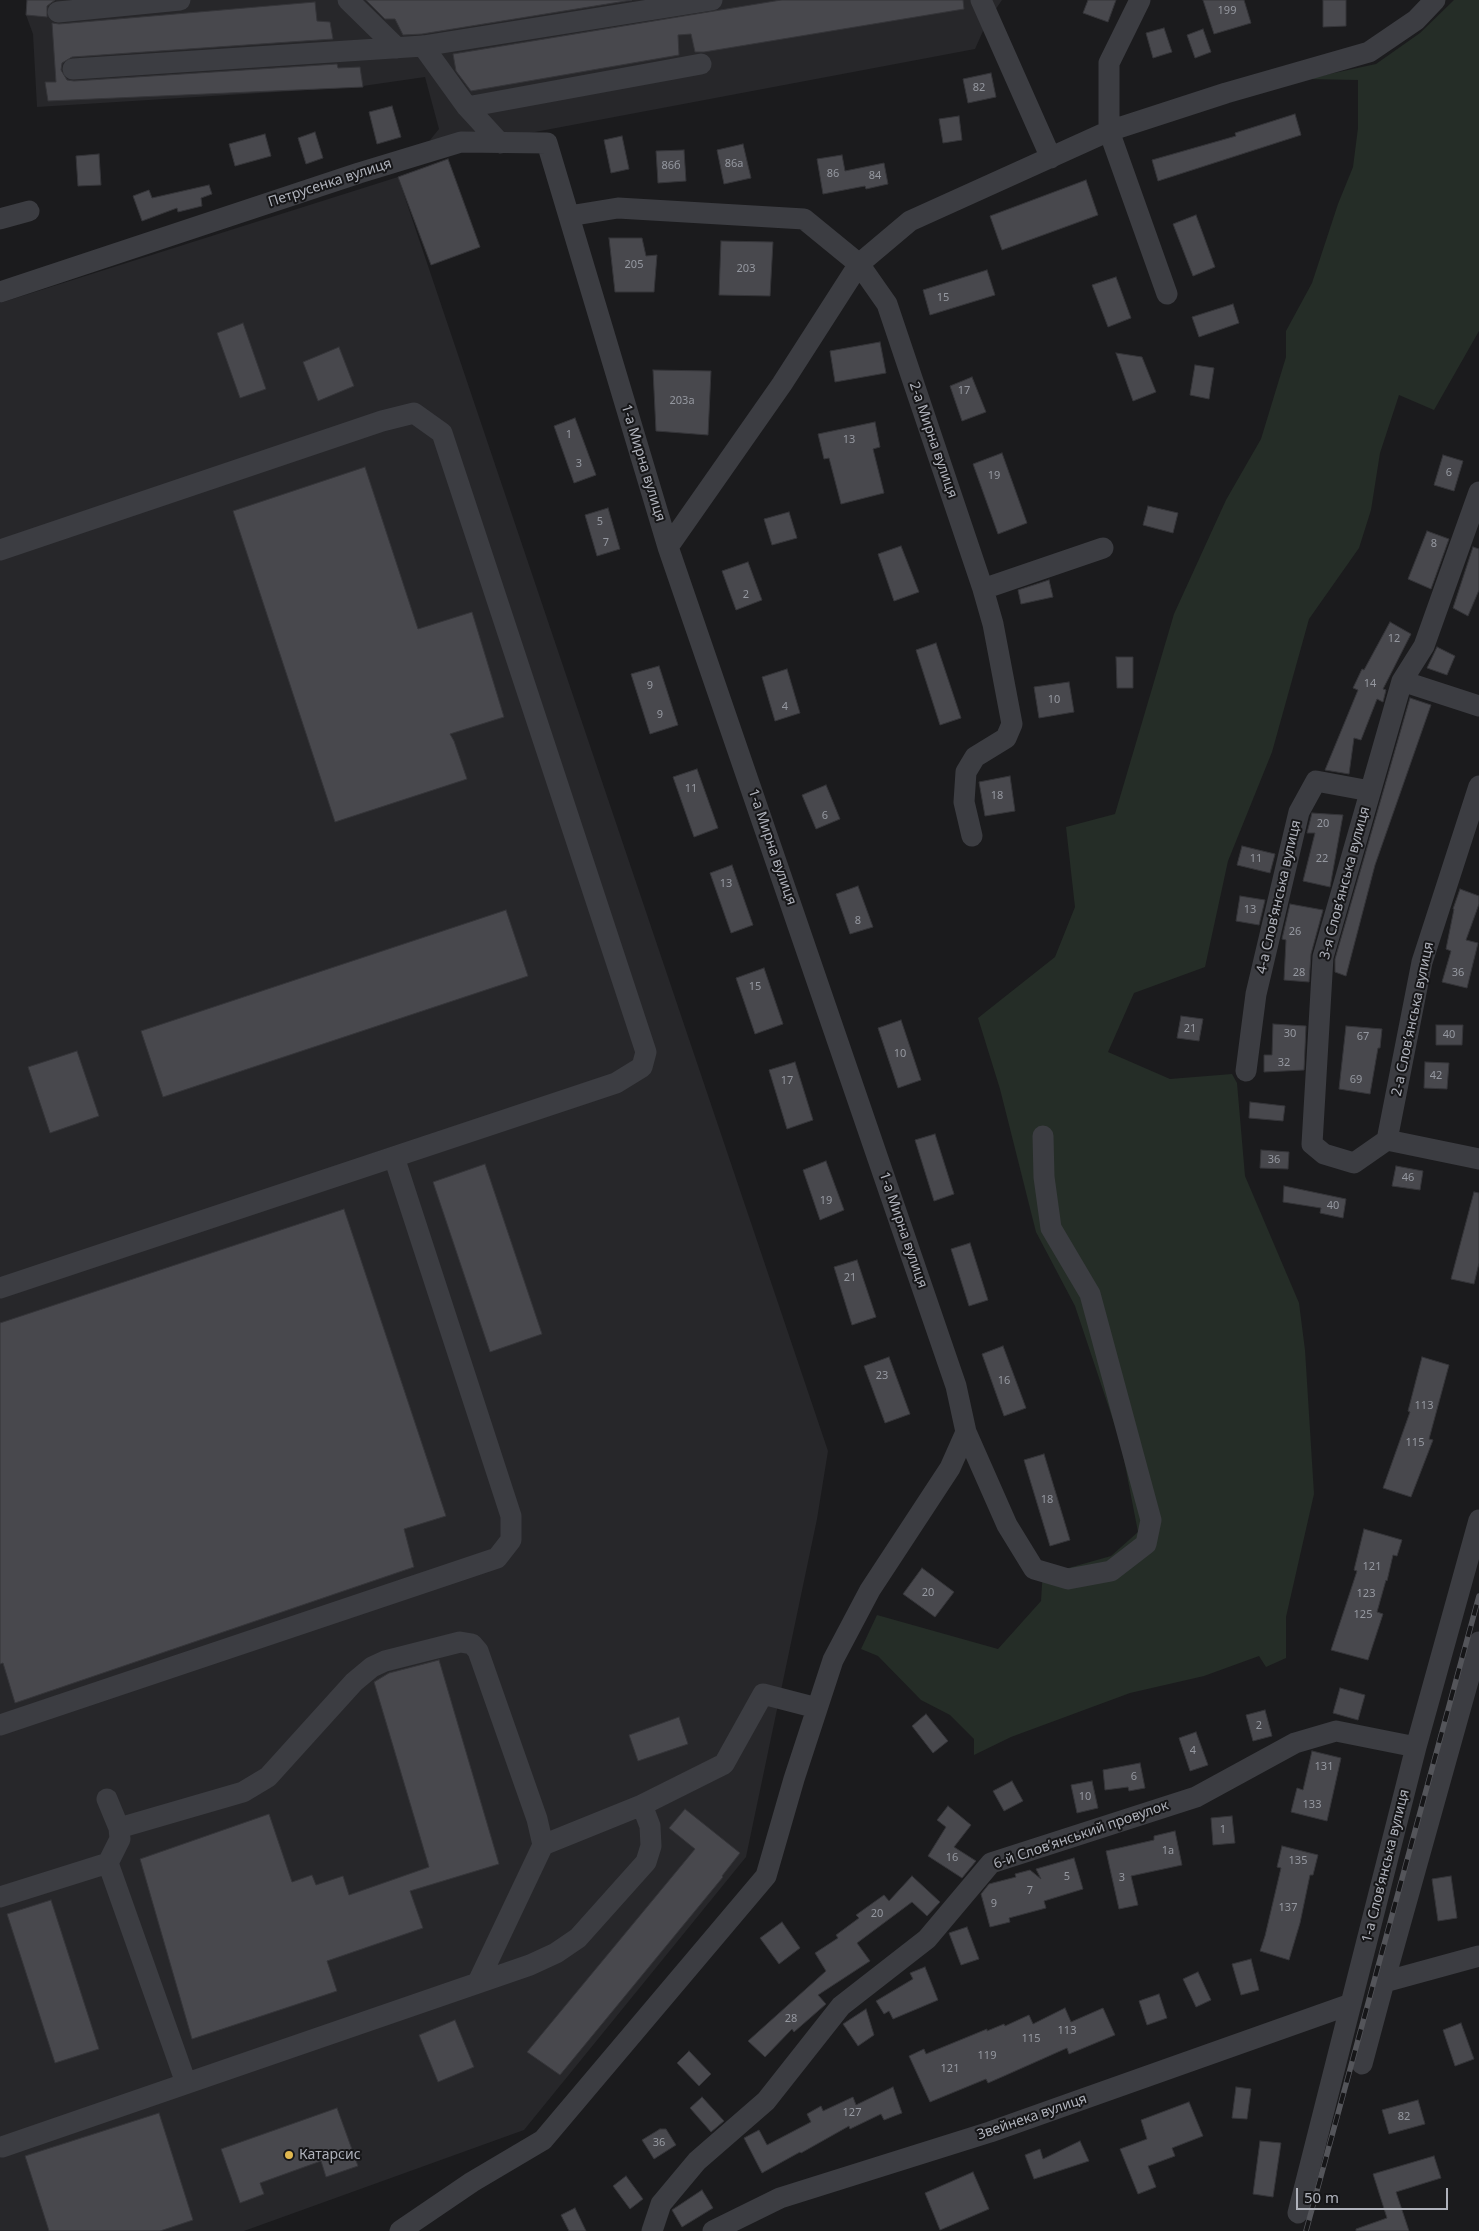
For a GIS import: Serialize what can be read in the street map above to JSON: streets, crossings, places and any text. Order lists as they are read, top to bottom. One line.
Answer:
{"streets":{"street":["Петрусенка вулиця","2-а Мирна вулиця","1-а Мирна вулиця","3-я Слов’янська вулиця","4-а Слов’янська вулиця","2-а Слов’янська вулиця","6-й Слов’янський провулок","1-а Слов’янська вулиця","Звейнека вулиця"]},"crossings":[["Петрусенка вулиця","2-а Мирна вулиця"],["Петрусенка вулиця","1-а Мирна вулиця"],["3-я Слов’янська вулиця","4-а Слов’янська вулиця"],["3-я Слов’янська вулиця","2-а Слов’янська вулиця"],["6-й Слов’янський провулок","1-а Слов’янська вулиця"],["1-а Слов’янська вулиця","Звейнека вулиця"]],"places":["Катарсис"],"house_numbers":["199","82","86а","86б","86","84","205","203","15","17","203а","1","13","3","6","19","5","7","8","2","12","14","9","10","4","9","11","18","6","20","11","22","13","13","8","26","28","36","15","21","30","40","67","10","32","42","69","17","36","46","19","40","21","23","16","113","115","18","121","20","123","125","2","4","131","6","10","133","1","1а","16","135","5","3","7","9","137","20","28","113","115","119","121","127","82","36"],"scale_bar":"50 m"}
